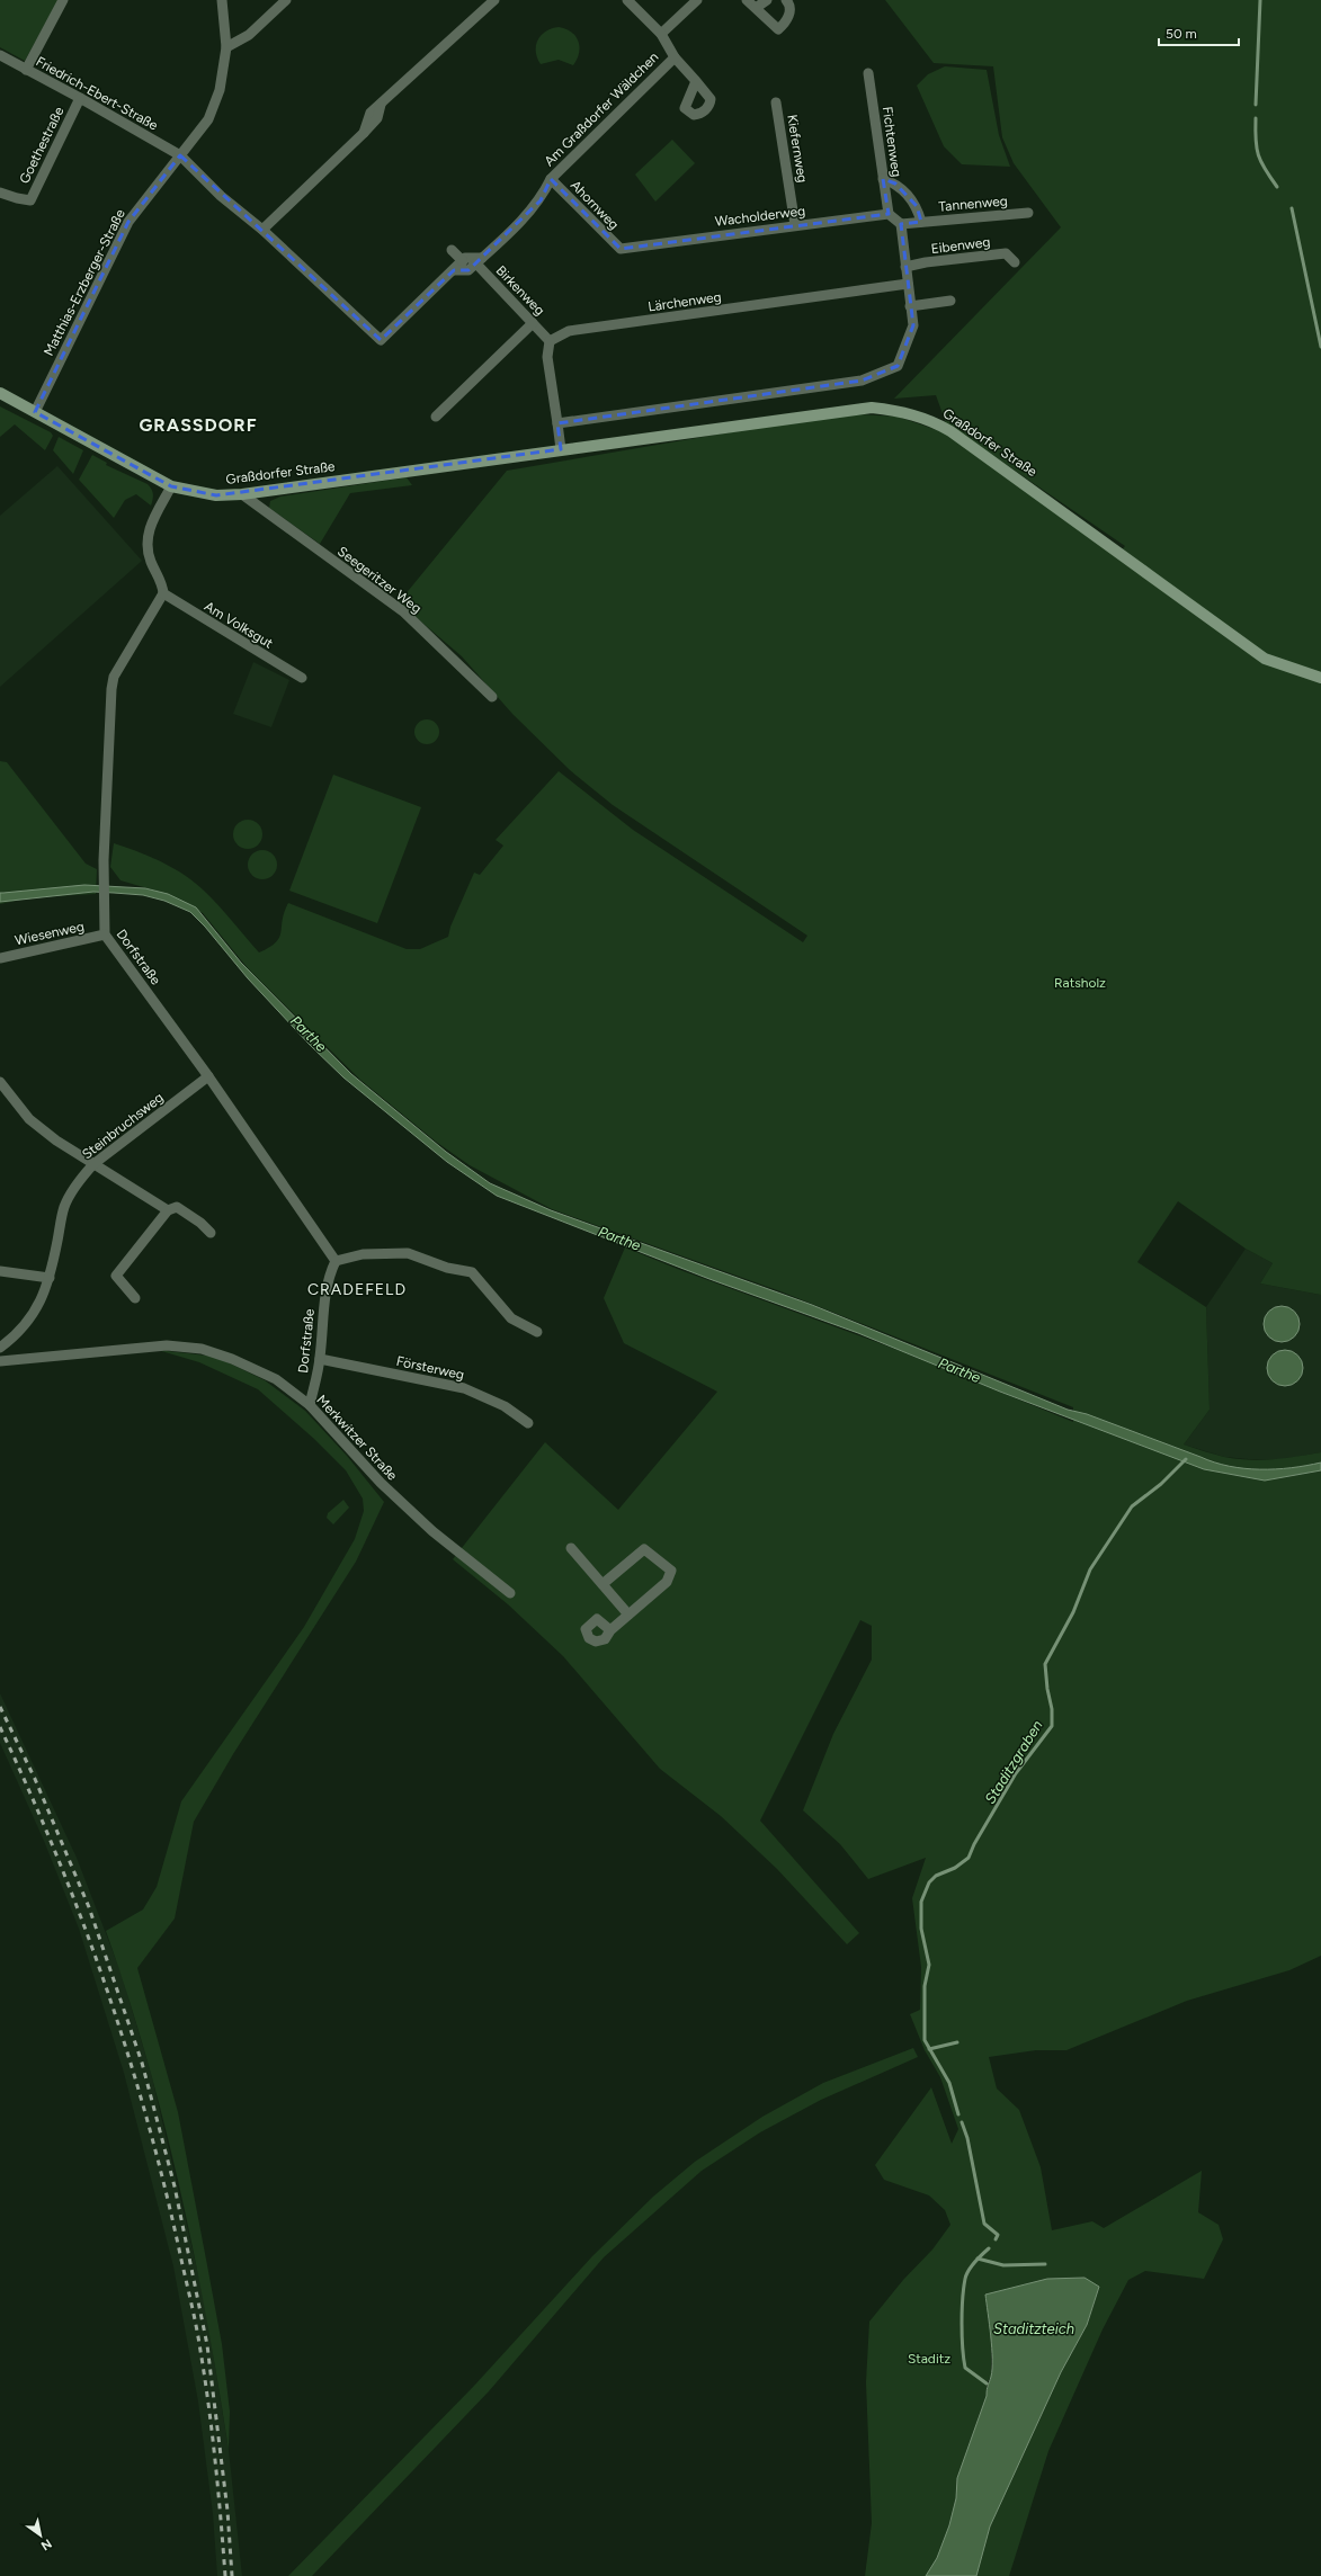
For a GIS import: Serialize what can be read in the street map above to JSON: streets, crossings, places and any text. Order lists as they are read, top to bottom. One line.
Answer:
{"streets":{"street":["Friedrich-Ebert-Straße","Am Graßdorfer Wäldchen","Fichtenweg","Goethestraße","Kiefernweg","Tannenweg","Ahornweg","Wacholderweg","Eibenweg","Matthias-Erzberger-Straße","Birkenweg","Lärchenweg","Graßdorfer Straße","Seegeritzer Weg","Am Volksgut","Wiesenweg","Dorfstraße","Steinbruchsweg","Försterweg","Merkwitzer Straße"]},"crossings":[["Friedrich-Ebert-Straße","Am Graßdorfer Wäldchen"],["Friedrich-Ebert-Straße","Goethestraße"],["Friedrich-Ebert-Straße","Matthias-Erzberger-Straße"],["Am Graßdorfer Wäldchen","Ahornweg"],["Am Graßdorfer Wäldchen","Matthias-Erzberger-Straße"],["Am Graßdorfer Wäldchen","Birkenweg"],["Fichtenweg","Tannenweg"],["Fichtenweg","Wacholderweg"],["Kiefernweg","Wacholderweg"],["Ahornweg","Wacholderweg"],["Matthias-Erzberger-Straße","Graßdorfer Straße"],["Birkenweg","Lärchenweg"],["Graßdorfer Straße","Seegeritzer Weg"],["Am Volksgut","Dorfstraße"],["Wiesenweg","Dorfstraße"],["Dorfstraße","Steinbruchsweg"],["Dorfstraße","Försterweg"],["Dorfstraße","Merkwitzer Straße"]],"districts":["GRASSDORF","CRADEFELD"],"water":["Parthe","Staditzgraben","Staditzteich"],"parks":["Ratsholz","Staditz"],"scale_bar":"50 m","north":"bottom right"}
